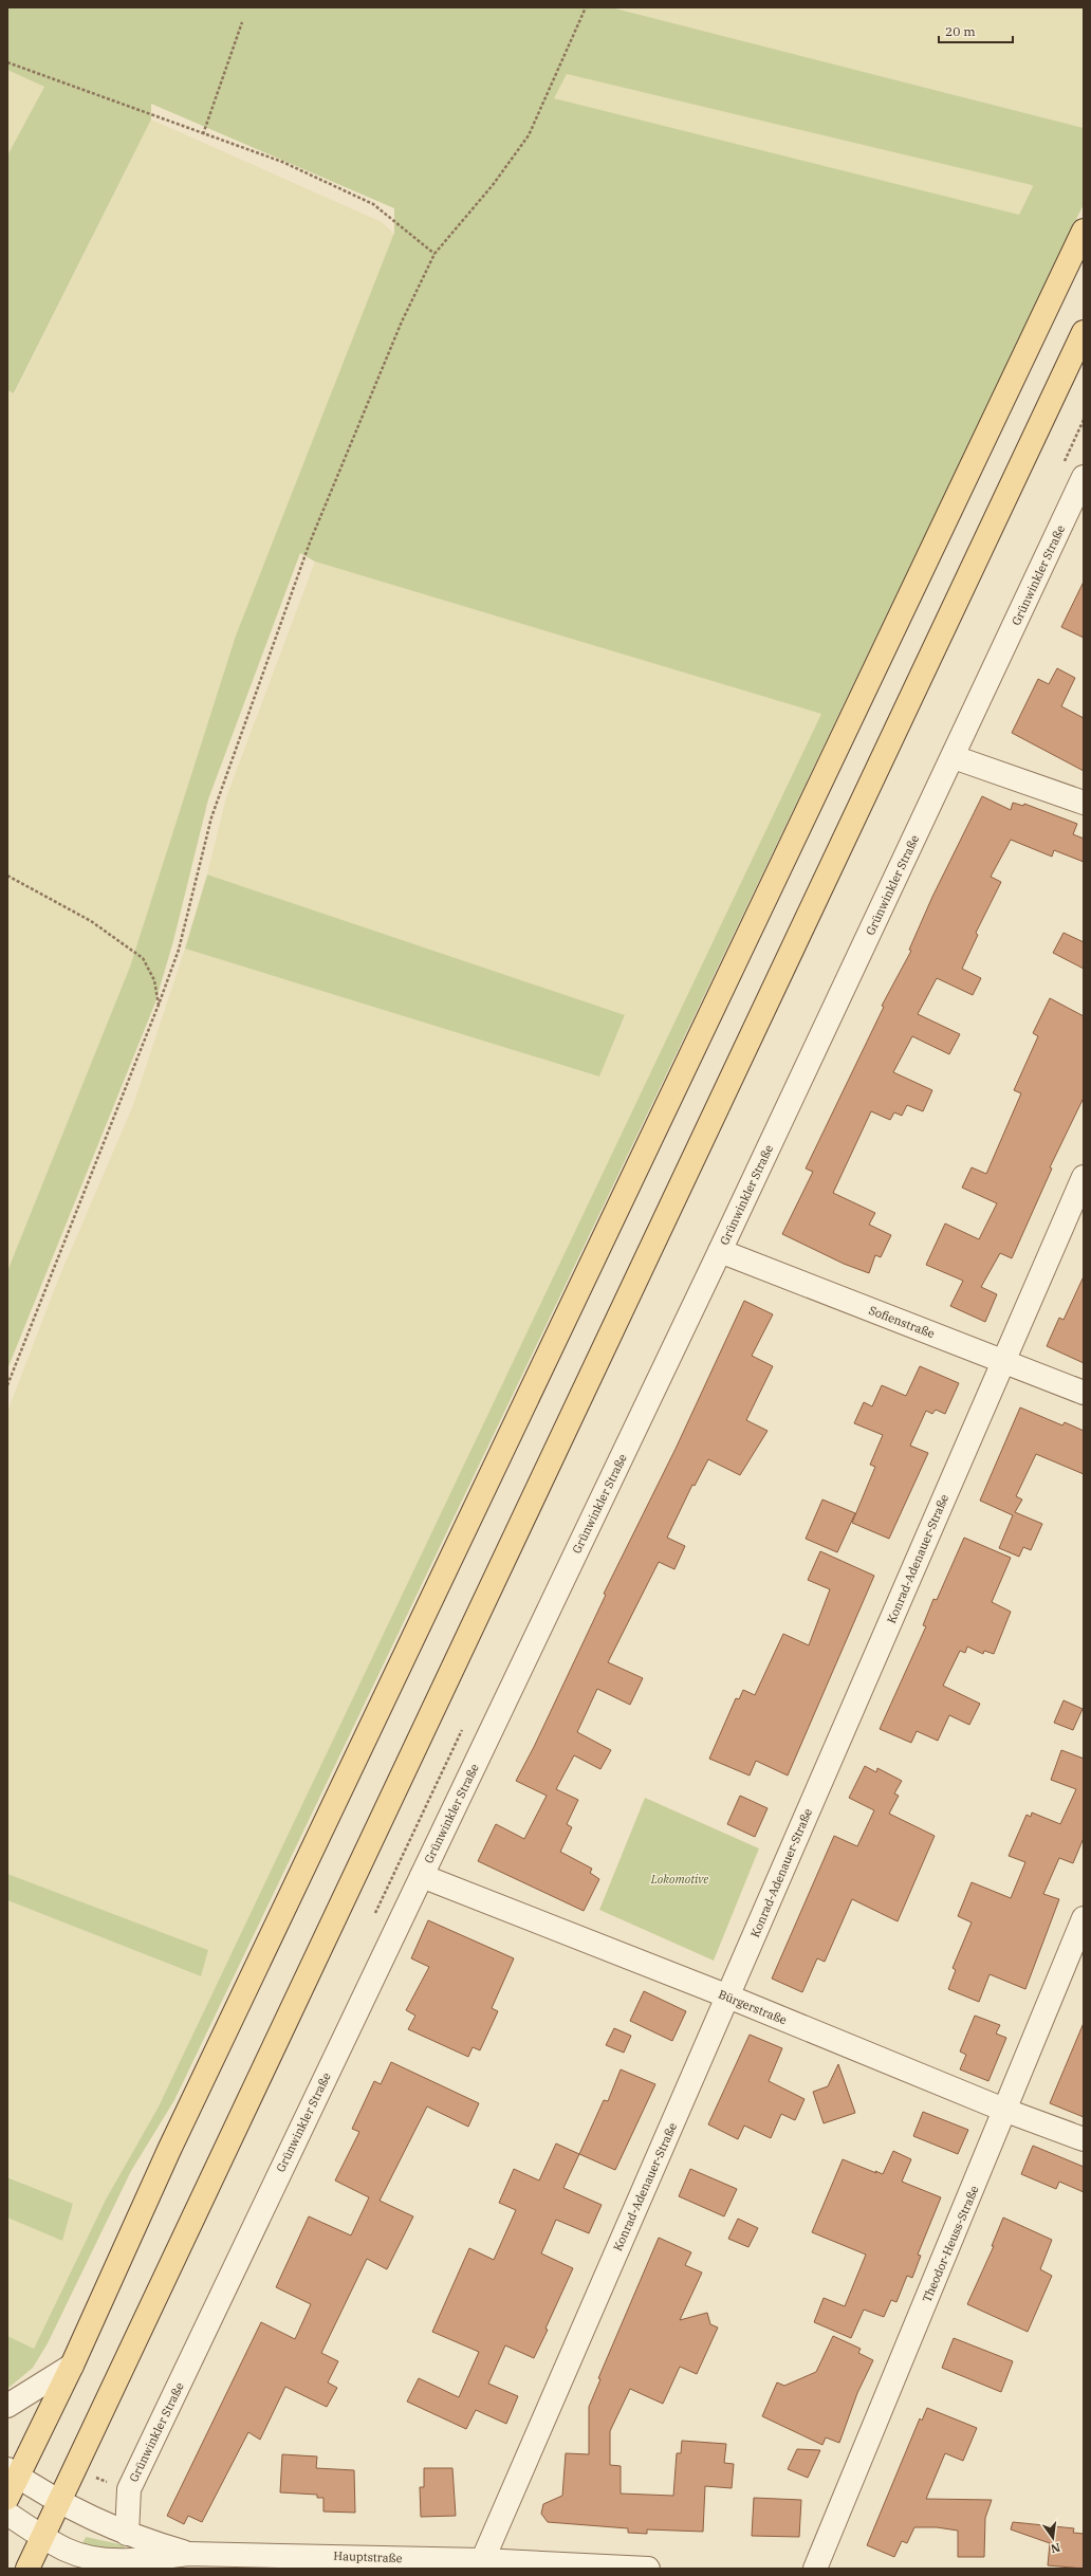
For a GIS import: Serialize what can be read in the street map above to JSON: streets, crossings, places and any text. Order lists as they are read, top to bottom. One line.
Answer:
{"streets":{"street":["Grünwinkler Straße","Sofienstraße","Konrad-Adenauer-Straße","Bürgerstraße","Theodor-Heuss-Straße","Hauptstraße"]},"crossings":[["Grünwinkler Straße","Sofienstraße"],["Grünwinkler Straße","Bürgerstraße"],["Grünwinkler Straße","Hauptstraße"],["Sofienstraße","Konrad-Adenauer-Straße"],["Konrad-Adenauer-Straße","Bürgerstraße"],["Konrad-Adenauer-Straße","Hauptstraße"],["Bürgerstraße","Theodor-Heuss-Straße"]],"parks":["Lokomotive"],"scale_bar":"20 m","north":"bottom"}
